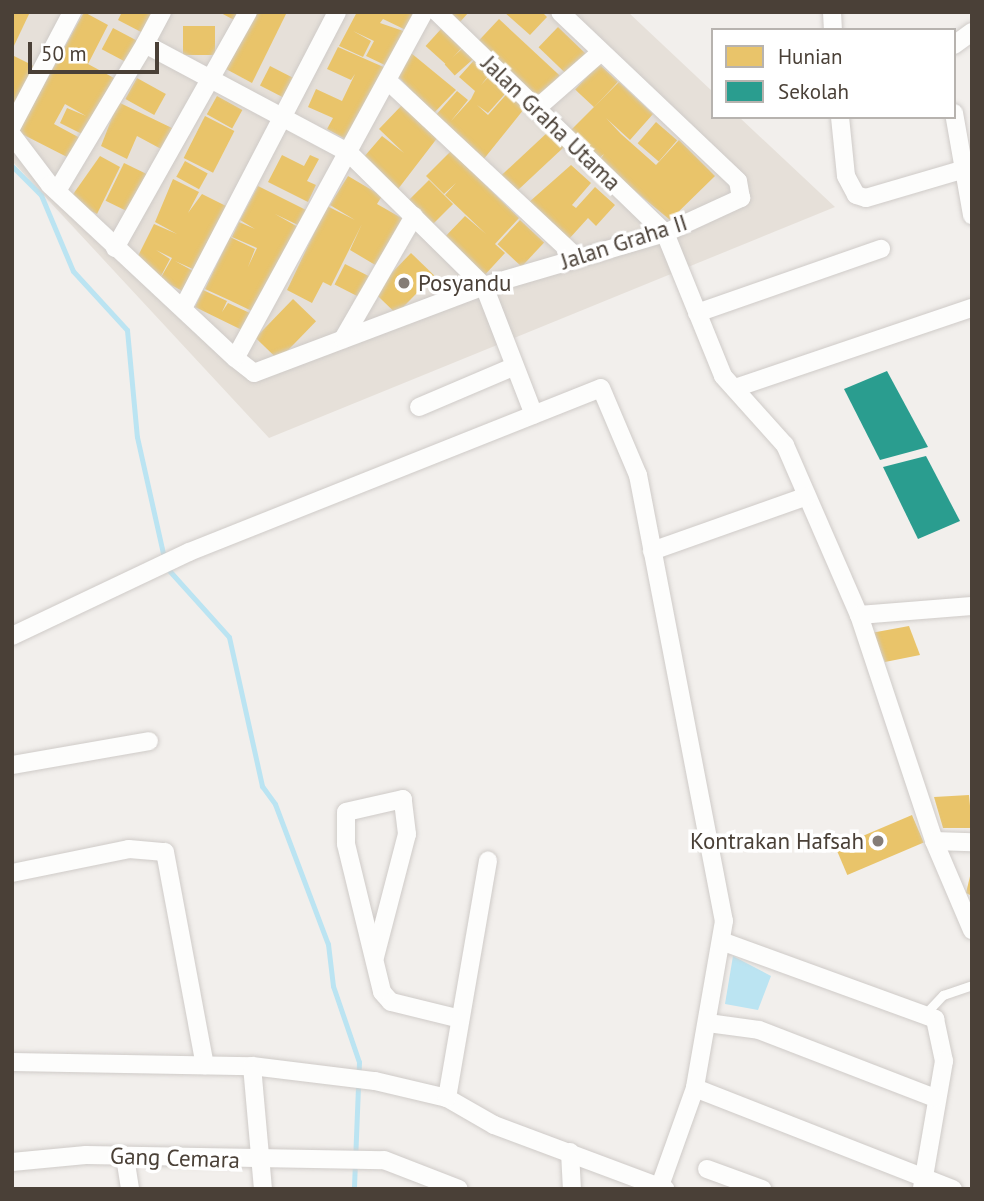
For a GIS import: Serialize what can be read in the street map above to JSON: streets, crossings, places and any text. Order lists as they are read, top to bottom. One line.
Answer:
{"streets":{"street":["Jalan Graha Utama","Jalan Graha II","Gang Cemara"]},"crossings":[["Jalan Graha Utama","Jalan Graha II"]],"places":["Posyandu","Kontrakan Hafsah"],"legend":["Hunian","Sekolah"],"scale_bar":"50 m"}
